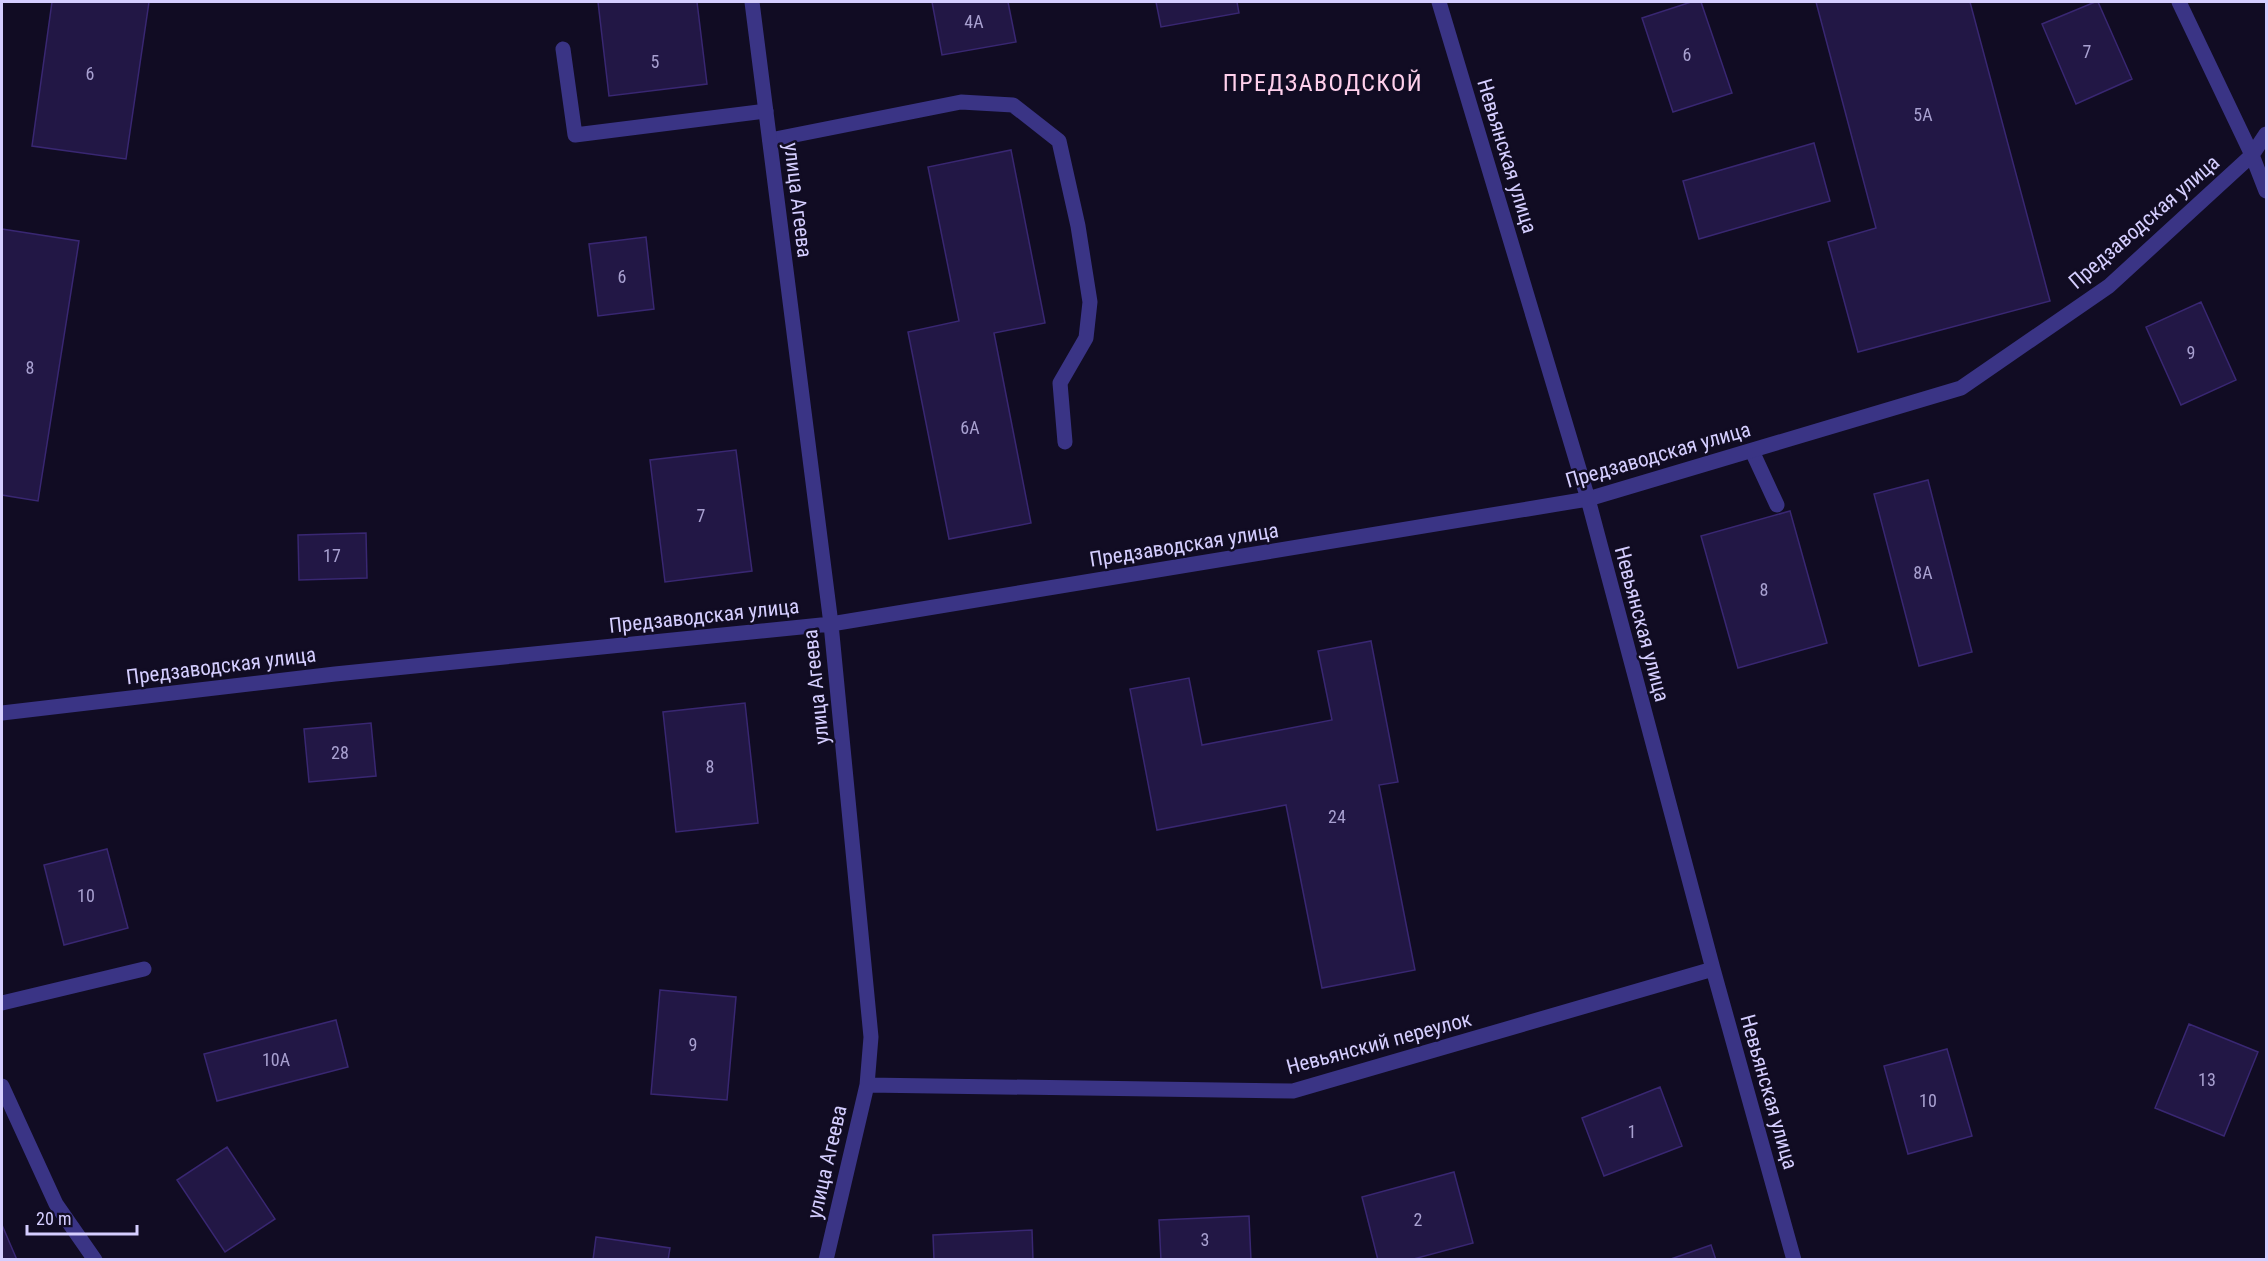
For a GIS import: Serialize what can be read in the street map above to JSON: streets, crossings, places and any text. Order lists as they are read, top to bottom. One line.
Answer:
{"streets":{"street":["Невьянская улица","улица Агеева","Предзаводская улица","Невьянский переулок"]},"crossings":[["Невьянская улица","Предзаводская улица"],["Невьянская улица","Невьянский переулок"],["улица Агеева","Предзаводская улица"],["улица Агеева","Невьянский переулок"]],"districts":["ПРЕДЗАВОДСКОЙ"],"house_numbers":["4А","7","6","5","6","5А","6","9","8","6А","7","17","8А","8","28","8","24","10","9","10А","13","10","1","2","3"],"scale_bar":"20 m"}
